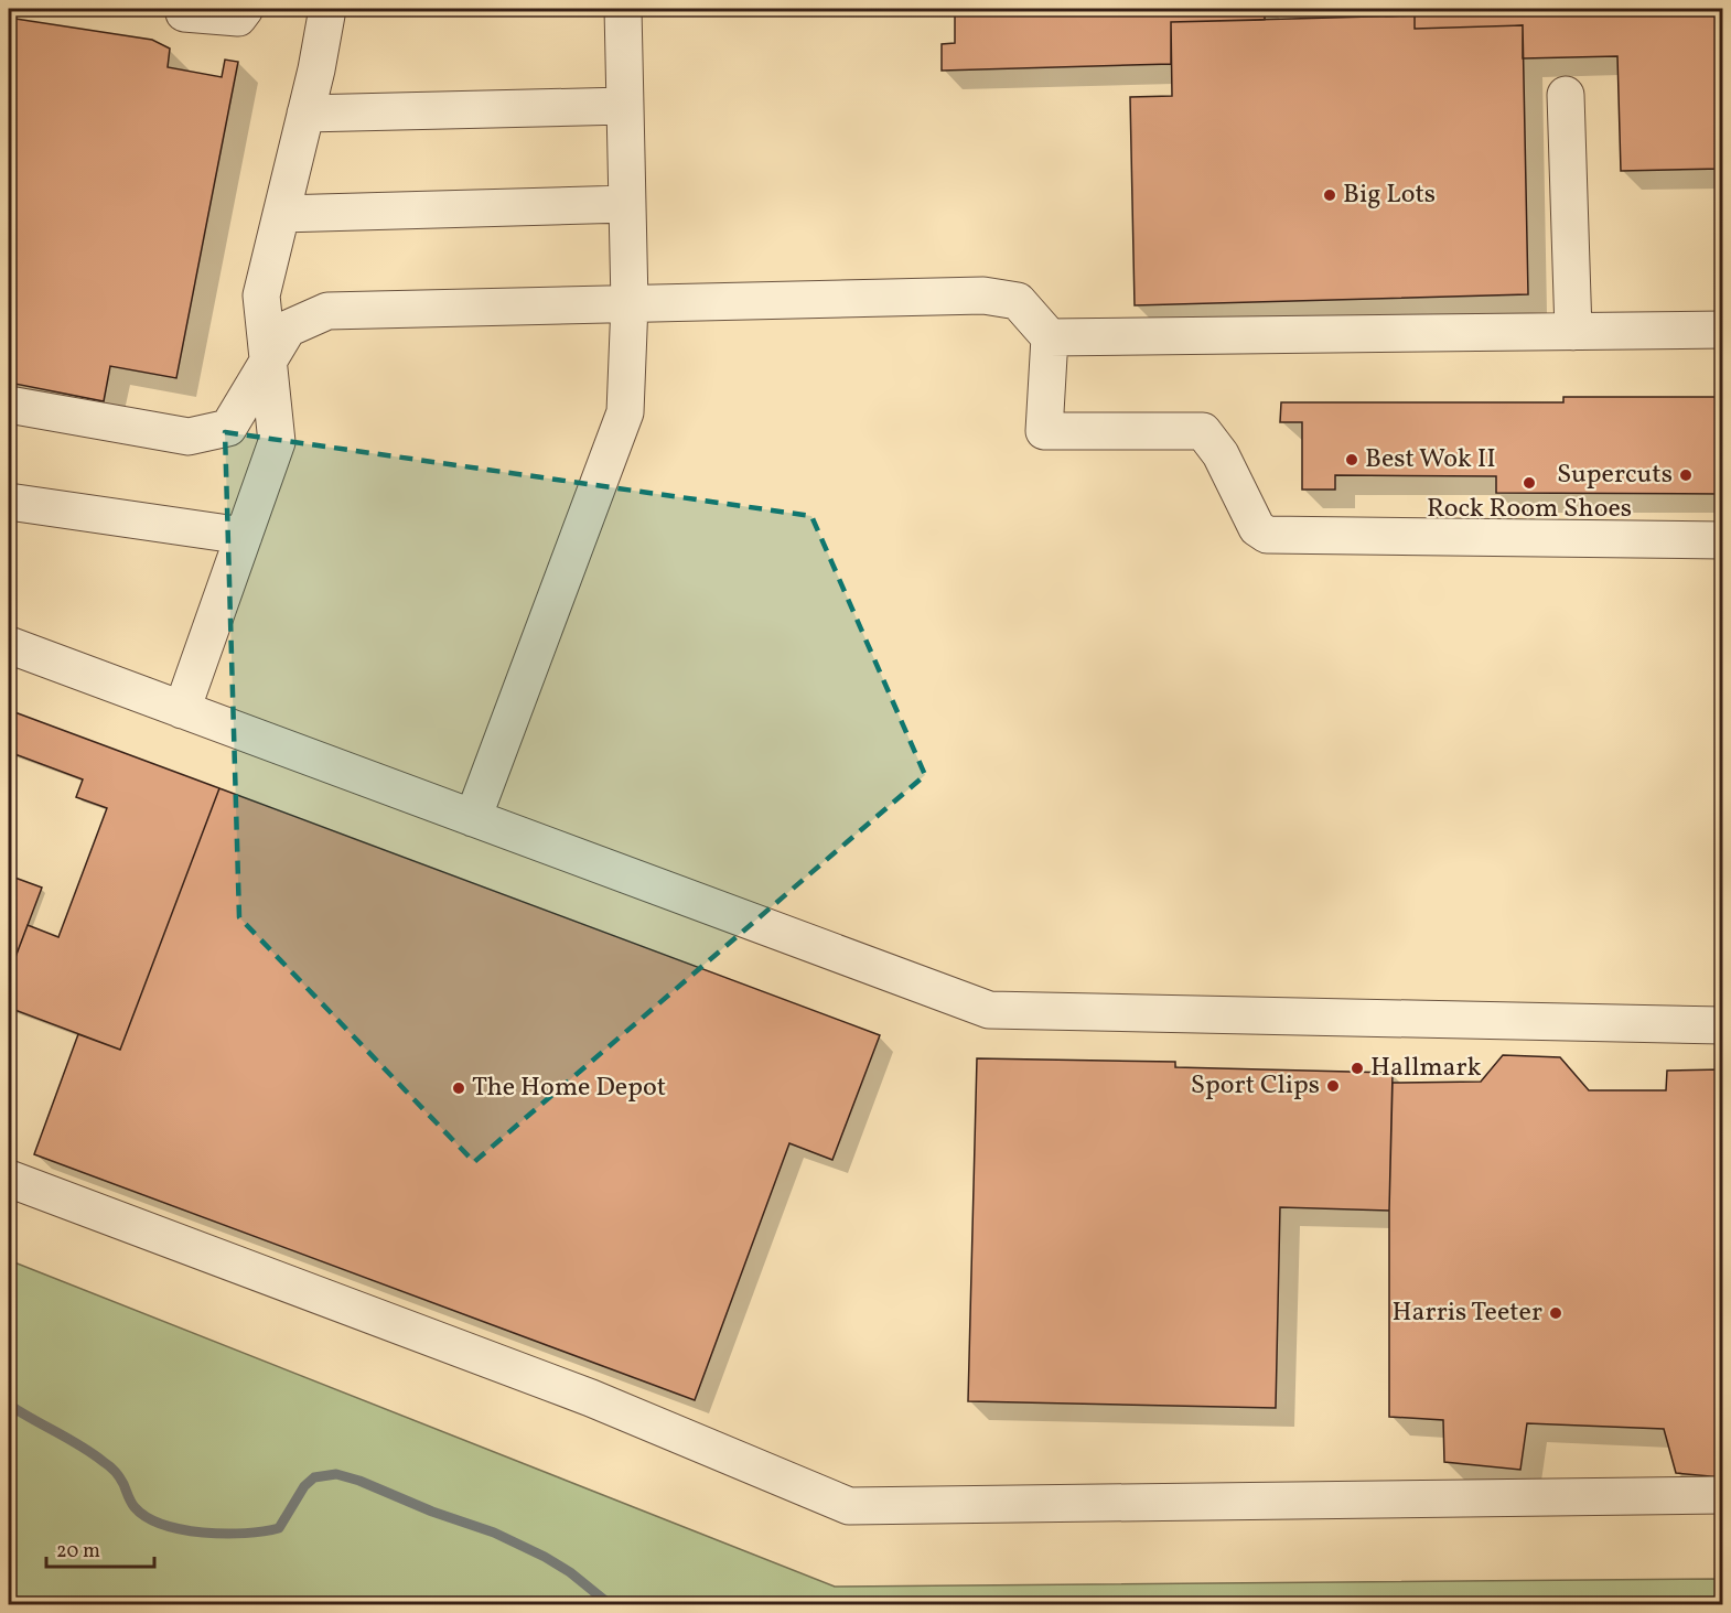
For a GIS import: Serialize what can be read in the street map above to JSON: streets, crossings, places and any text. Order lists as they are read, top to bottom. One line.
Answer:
{"places":["Big Lots","Best Wok II","Supercuts","Rock Room Shoes","Hallmark","Sport Clips","The Home Depot","Harris Teeter"],"scale_bar":"20 m"}
